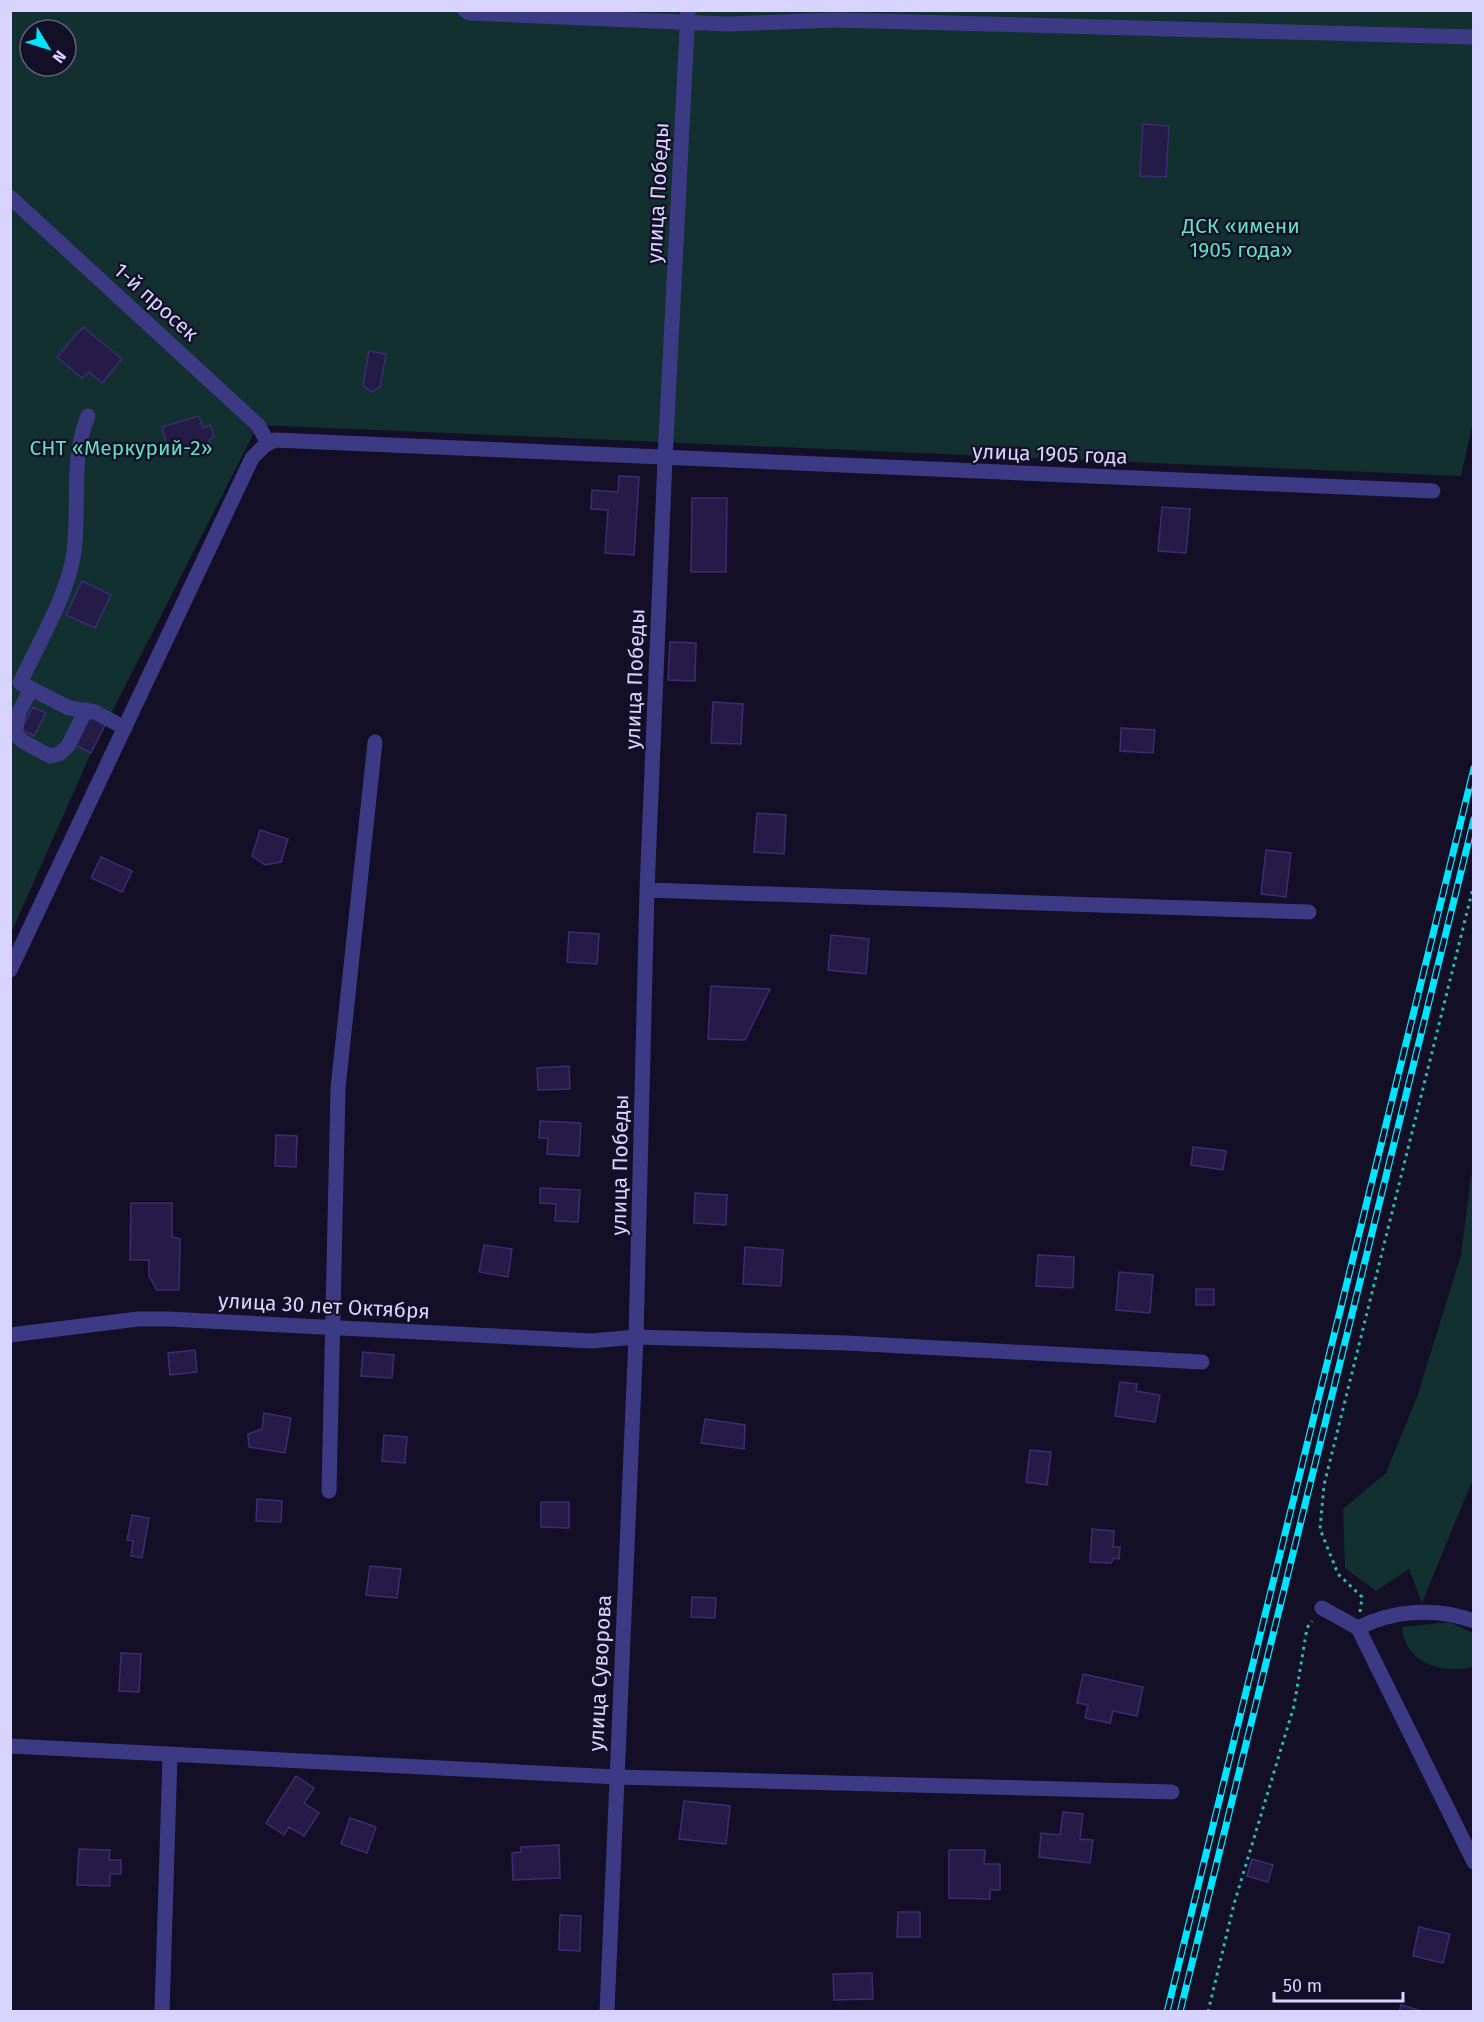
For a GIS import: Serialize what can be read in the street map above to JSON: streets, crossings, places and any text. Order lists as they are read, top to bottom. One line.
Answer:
{"streets":{"street":["улица Победы","1-й просек","улица 1905 года","улица 30 лет Октября","улица Суворова"]},"crossings":[["улица Победы","улица 1905 года"],["улица Победы","улица 30 лет Октября"],["улица Победы","улица Суворова"],["1-й просек","улица 1905 года"],["улица 30 лет Октября","улица Суворова"]],"parks":["ДСК «имени 1905 года»","СНТ «Меркурий-2»"],"scale_bar":"50 m","north":"bottom right"}
